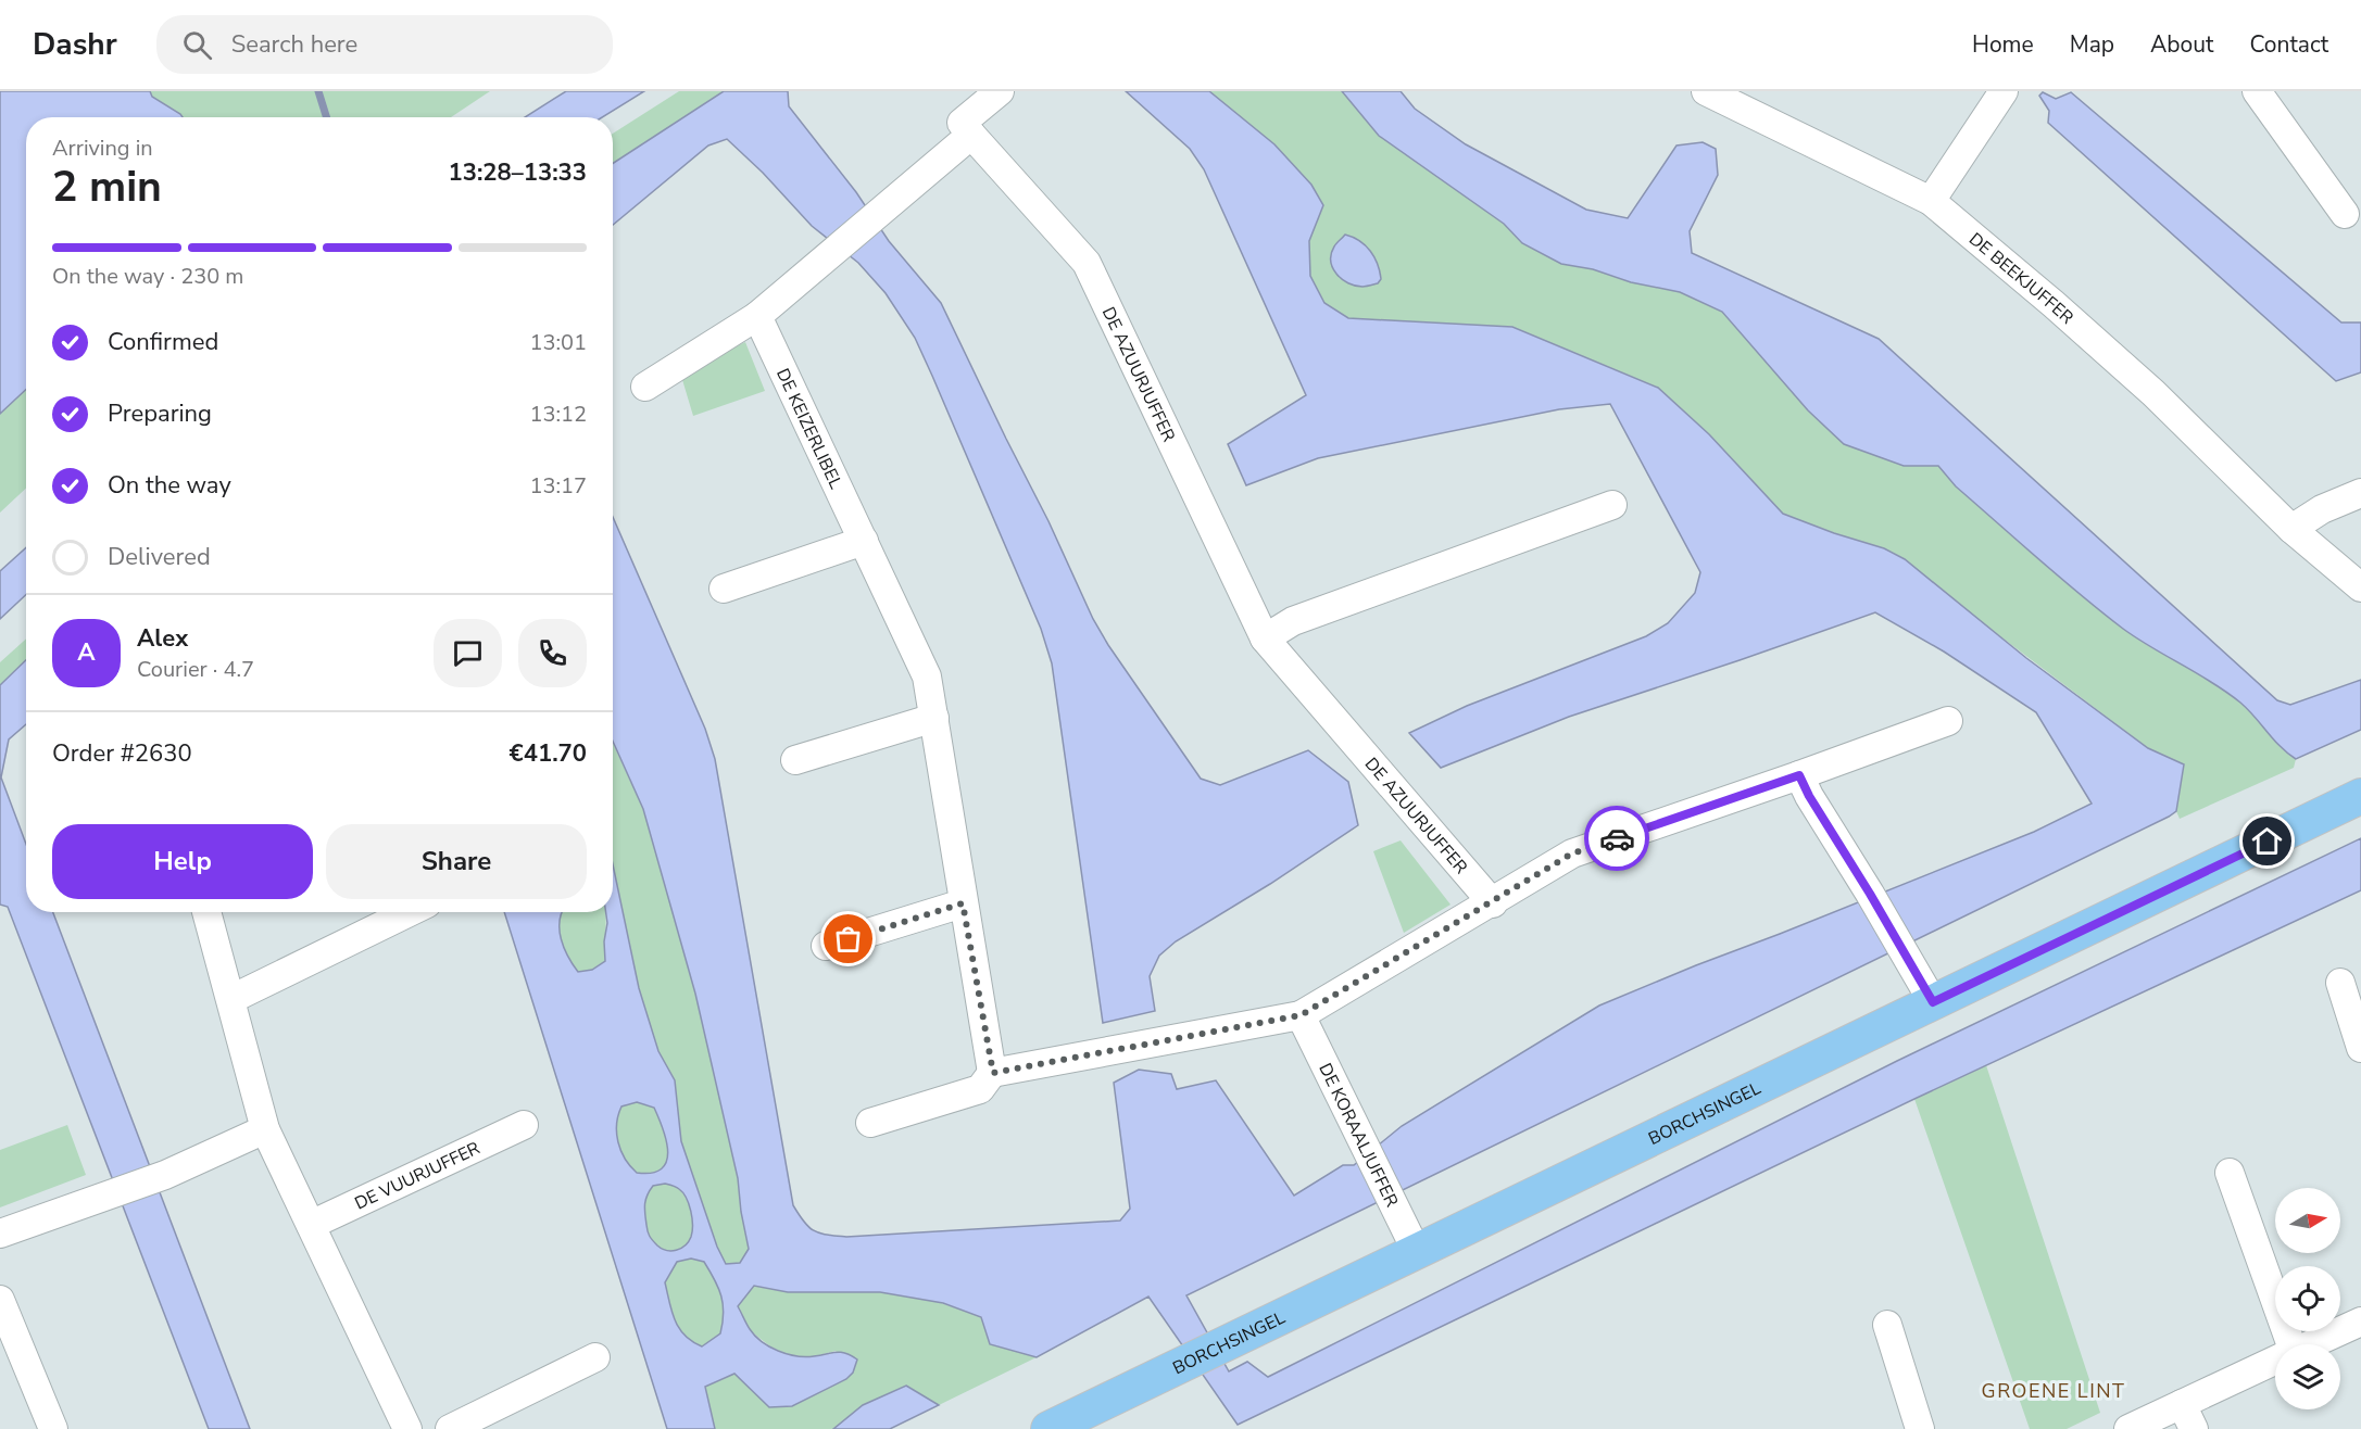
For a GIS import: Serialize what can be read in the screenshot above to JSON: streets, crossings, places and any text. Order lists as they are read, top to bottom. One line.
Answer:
{"streets":{"main road":["BORCHSINGEL"],"street":["DE BEEKJUFFER","DE AZUURJUFFER","DE KEIZERLIBEL","DE KORAALJUFFER","DE VUURJUFFER"]},"crossings":[["BORCHSINGEL","DE KORAALJUFFER"]],"districts":["GROENE LINT"],"north":"right","page":{"header":"Dashr","search":"Search here","nav":["Home","Map","About","Contact"],"heading":["2 min","Arriving in","13:28–13:33"],"panel":["Alex","Courier · 4.7","Order #2630","€41.70"],"bar":"On the way · 230 m","list":[["Confirmed","13:01"],["Preparing","13:12"],["On the way","13:17"],"Delivered"],"round":"A","buttons":["Help","Share"]}}
